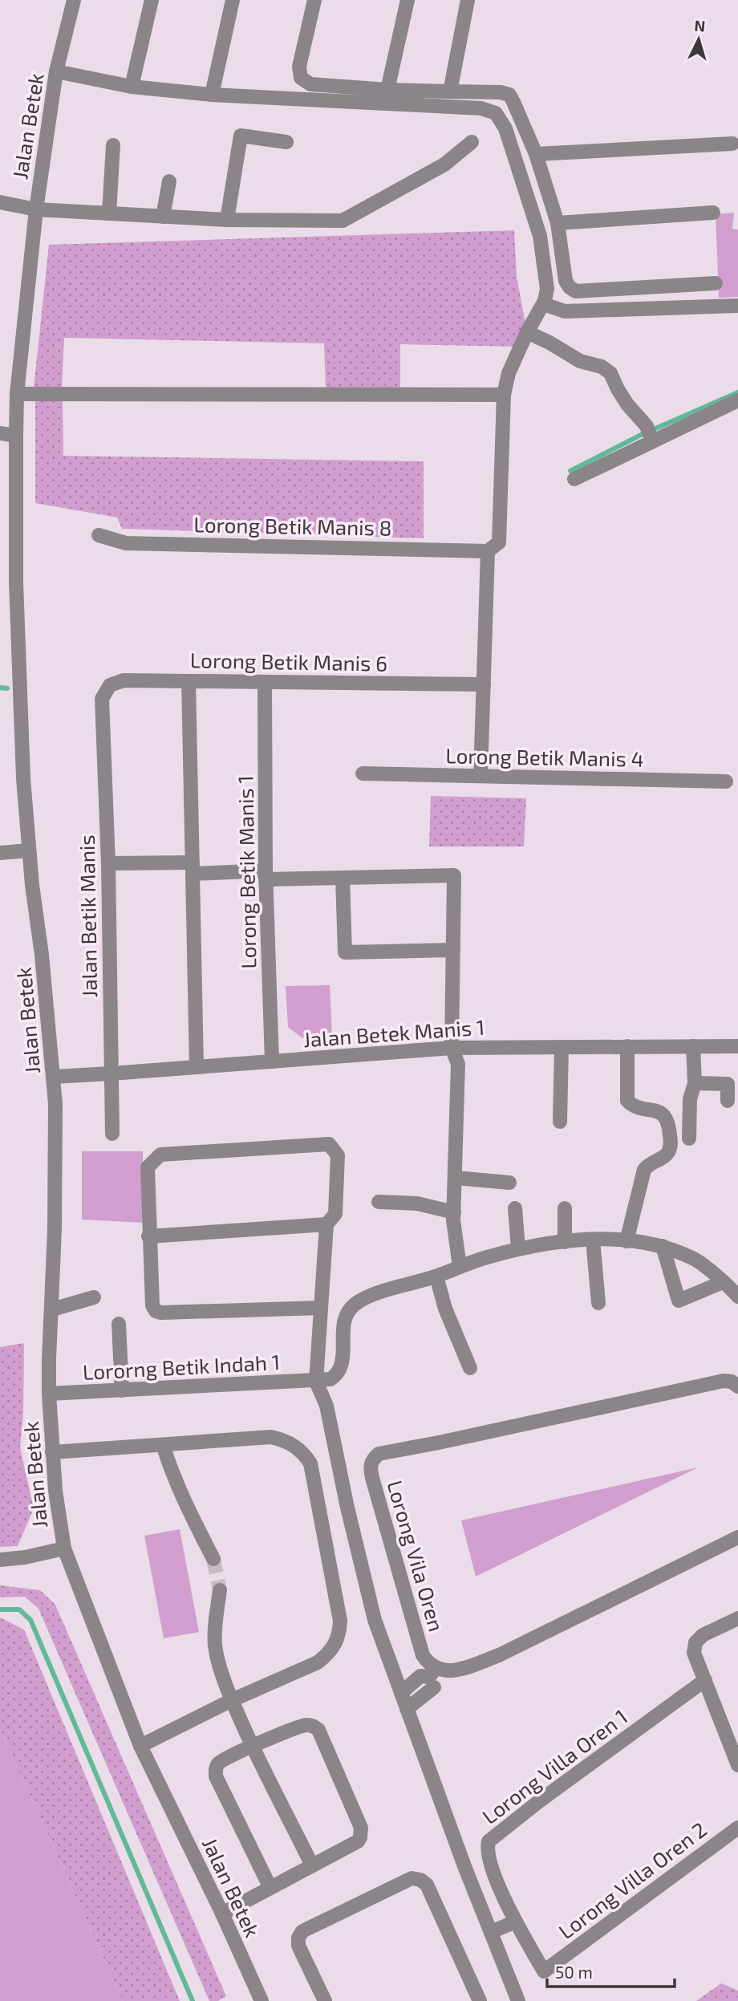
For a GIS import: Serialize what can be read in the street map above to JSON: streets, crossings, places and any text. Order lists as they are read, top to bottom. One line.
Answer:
{"streets":{"street":["Jalan Betek","Lorong Betik Manis 8","Lorong Betik Manis 6","Lorong Betik Manis 4","Lorong Betik Manis 1","Jalan Betik Manis","Jalan Betek Manis 1","Lororng Betik Indah 1","Lorong Vila Oren","Lorong Villa Oren 1","Lorong Villa Oren 2"]},"crossings":[["Jalan Betek","Jalan Betek Manis 1"],["Jalan Betek","Lororng Betik Indah 1"],["Lorong Betik Manis 6","Lorong Betik Manis 1"],["Lorong Betik Manis 6","Jalan Betik Manis"],["Lorong Betik Manis 1","Jalan Betek Manis 1"],["Jalan Betik Manis","Jalan Betek Manis 1"],["Lorong Villa Oren 1","Lorong Villa Oren 2"]],"scale_bar":"50 m","north":"top"}
